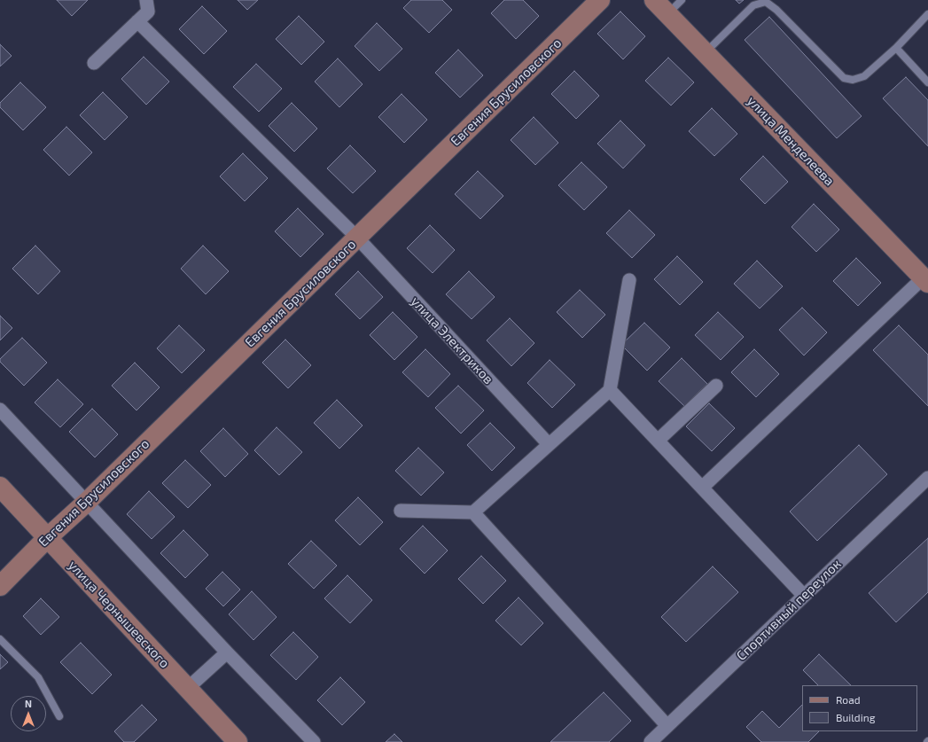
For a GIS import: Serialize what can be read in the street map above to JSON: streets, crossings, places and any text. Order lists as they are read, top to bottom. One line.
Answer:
{"streets":{"street":["Евгения Брусиловского","улица Менделеева","улица Электриков","Спортивный переулок","улица Чернышевского"]},"crossings":[["Евгения Брусиловского","улица Электриков"],["Евгения Брусиловского","улица Чернышевского"]],"legend":["Road","Building"],"north":"top"}
